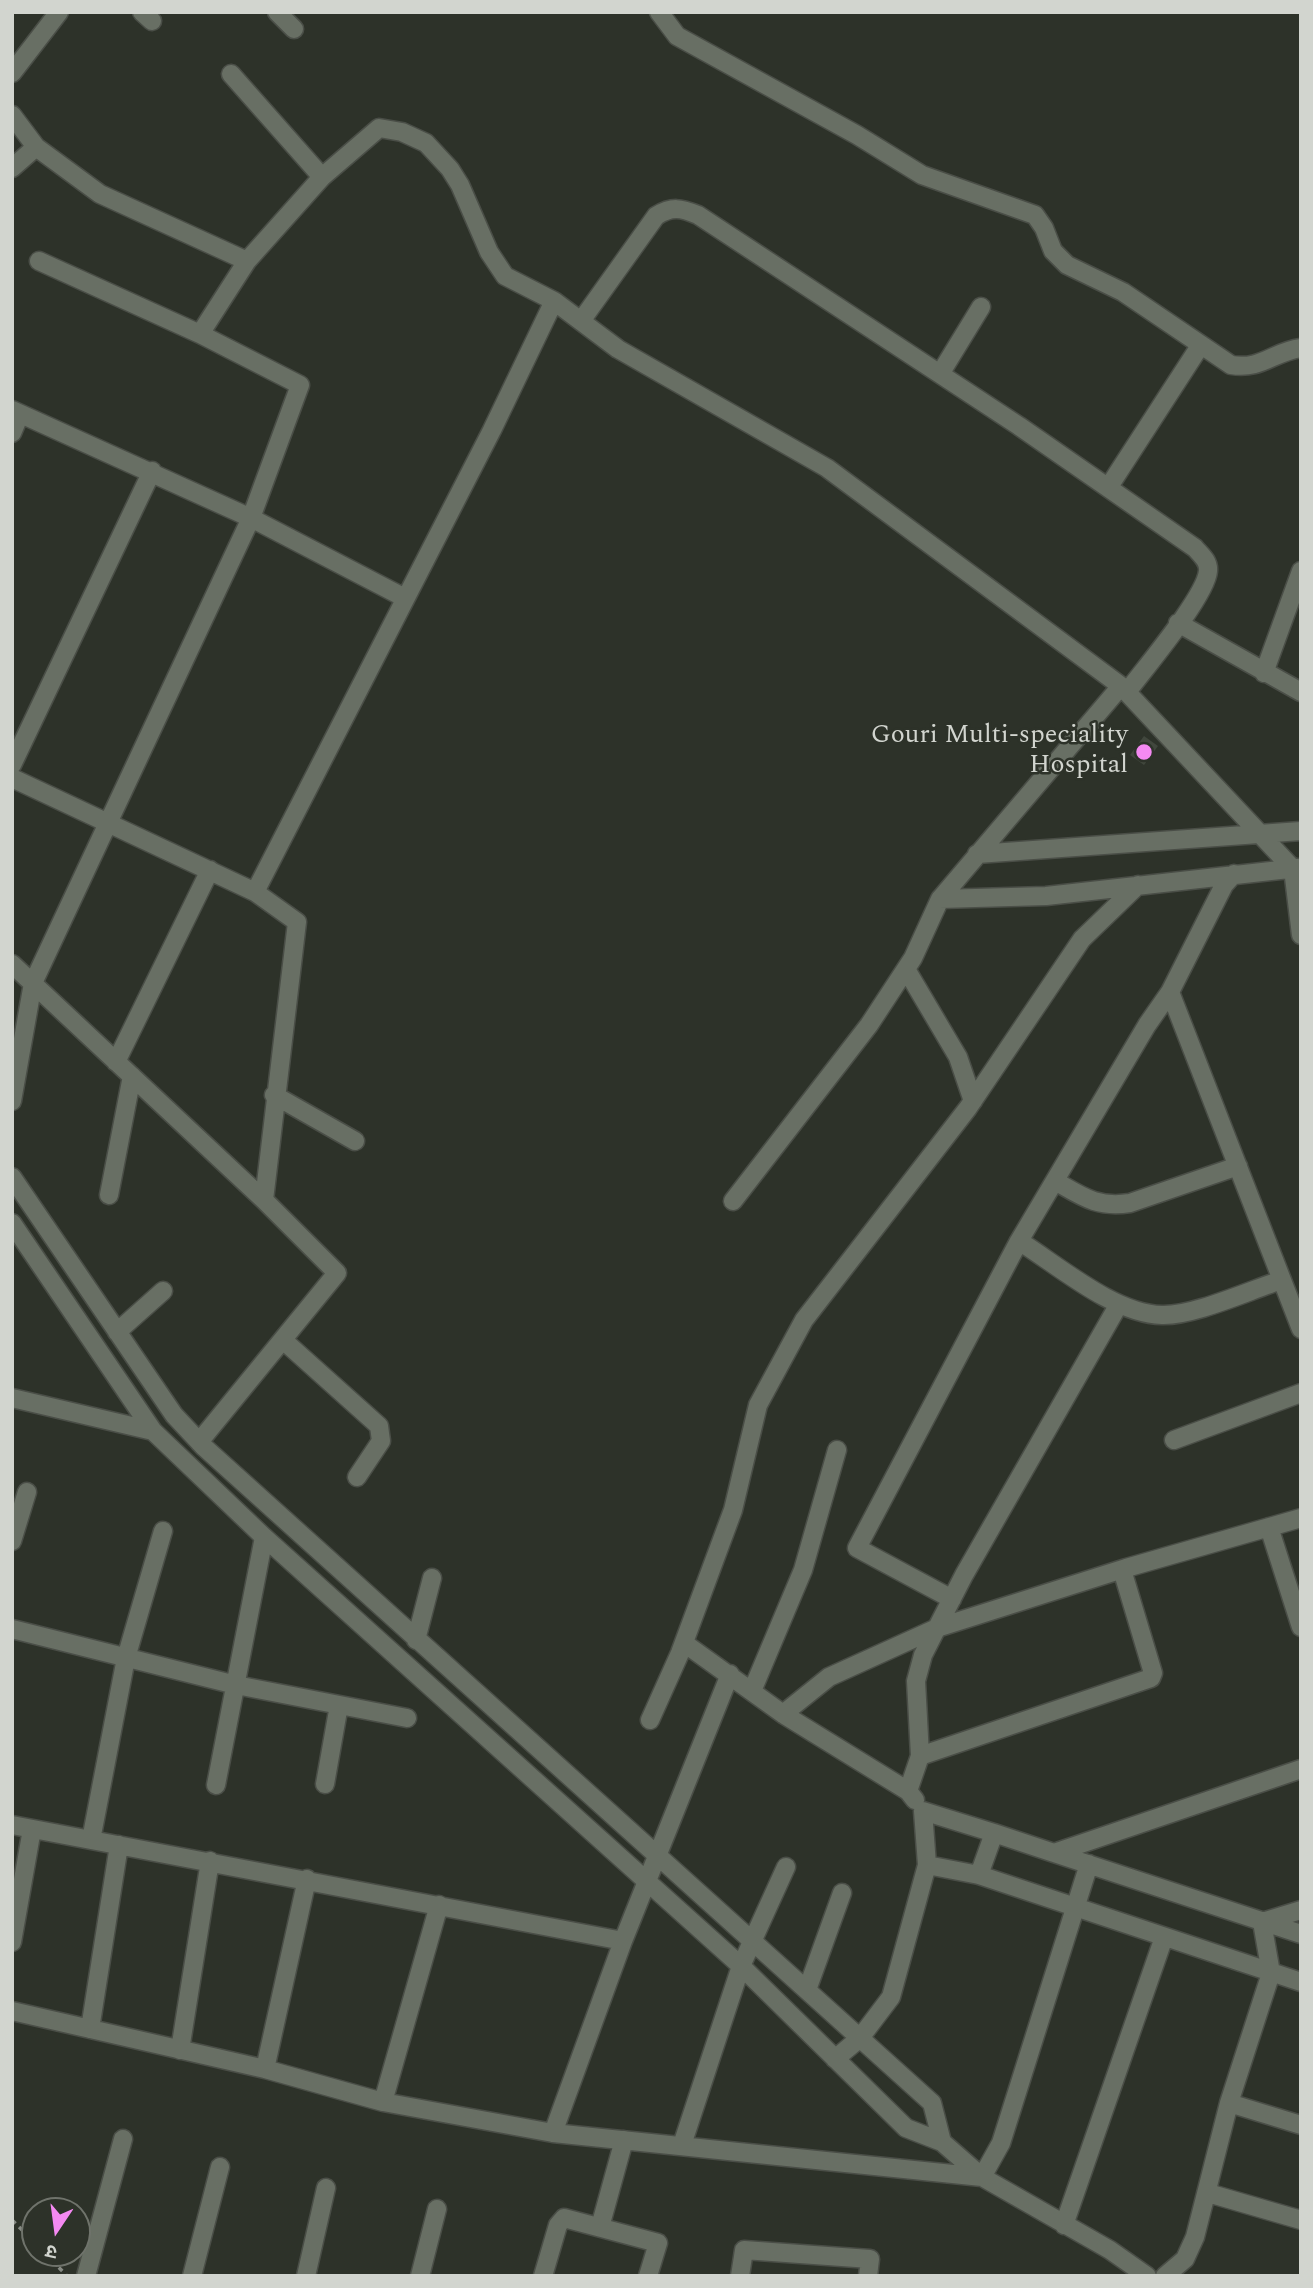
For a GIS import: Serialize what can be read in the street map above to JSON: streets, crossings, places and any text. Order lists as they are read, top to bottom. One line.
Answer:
{"places":["Gouri Multi-speciality Hospital"],"north":"bottom"}
